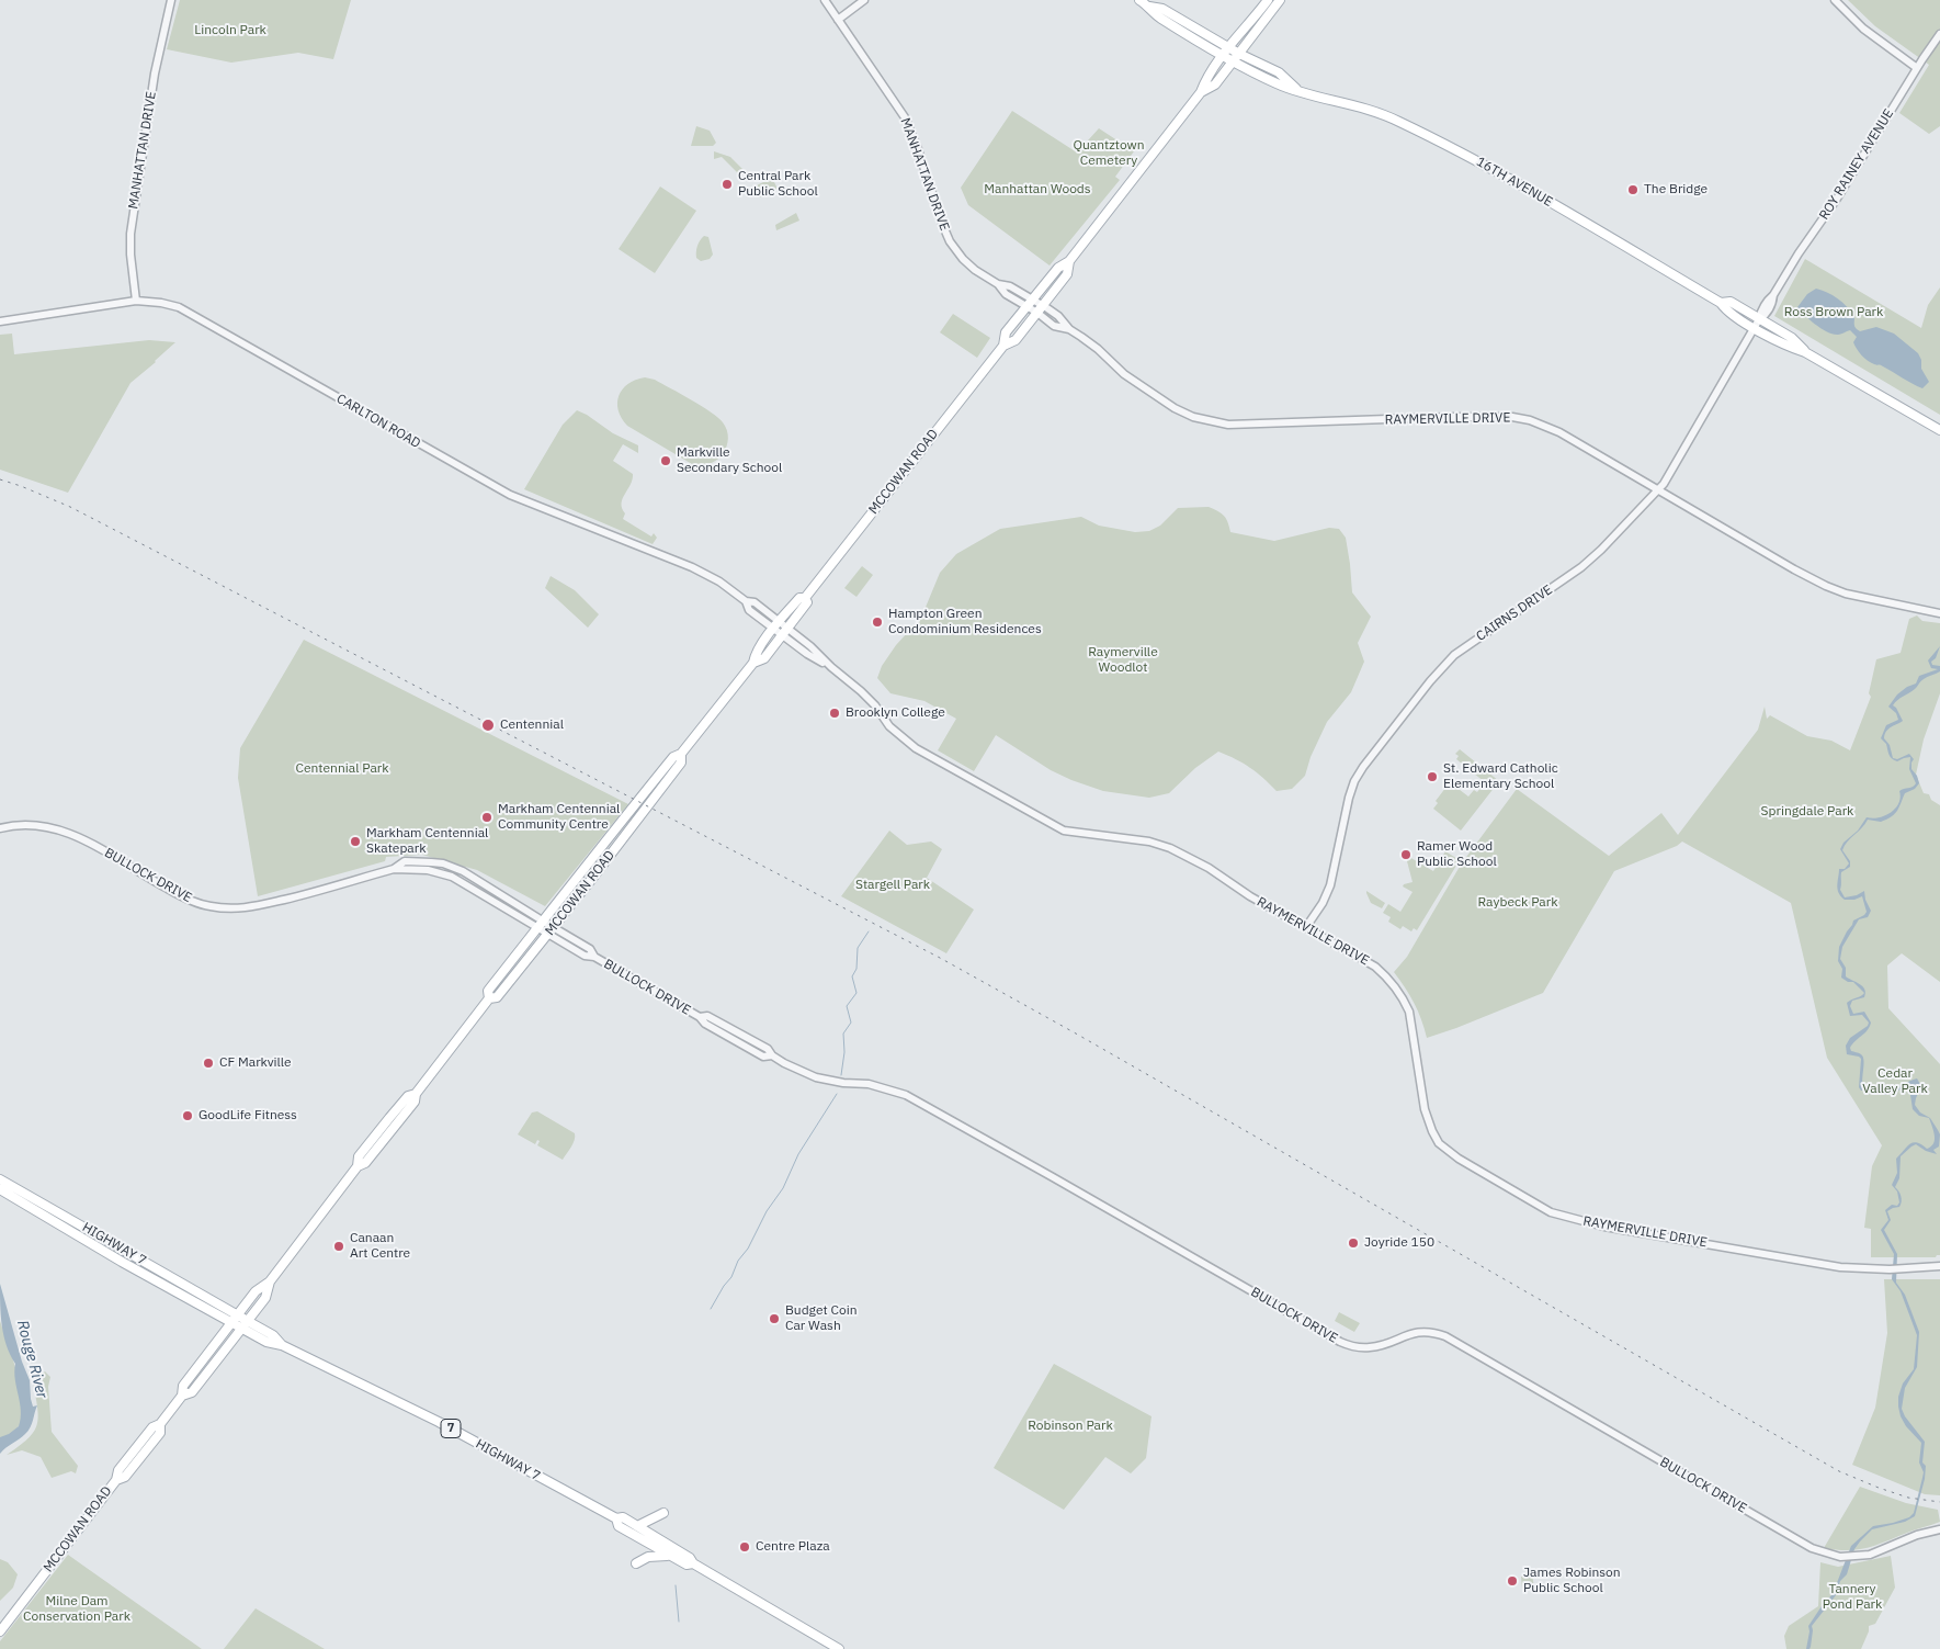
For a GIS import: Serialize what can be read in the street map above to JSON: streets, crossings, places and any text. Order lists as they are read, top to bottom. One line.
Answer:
{"streets":{"main road":["16TH AVENUE","MCCOWAN ROAD","HIGHWAY 7","7"],"street":["MANHATTAN DRIVE","ROY RAINEY AVENUE","RAYMERVILLE DRIVE","CARLTON ROAD","CAIRNS DRIVE","BULLOCK DRIVE"]},"crossings":[["MANHATTAN DRIVE","RAYMERVILLE DRIVE"],["MANHATTAN DRIVE","CARLTON ROAD"],["MANHATTAN DRIVE","MCCOWAN ROAD"],["ROY RAINEY AVENUE","16TH AVENUE"],["ROY RAINEY AVENUE","CAIRNS DRIVE"],["16TH AVENUE","MCCOWAN ROAD"],["16TH AVENUE","CAIRNS DRIVE"],["RAYMERVILLE DRIVE","CARLTON ROAD"],["RAYMERVILLE DRIVE","MCCOWAN ROAD"],["RAYMERVILLE DRIVE","CAIRNS DRIVE"],["CARLTON ROAD","MCCOWAN ROAD"],["MCCOWAN ROAD","BULLOCK DRIVE"],["MCCOWAN ROAD","HIGHWAY 7"]],"water":["Rouge River"],"parks":["Lincoln Park","Quantztown Cemetery","Manhattan Woods","Ross Brown Park","Raymerville Woodlot","Centennial Park","Springdale Park","Stargell Park","Raybeck Park","Cedar Valley Park","Robinson Park","Tannery Pond Park","Milne Dam Conservation Park"],"places":["Central Park Public School","The Bridge","Markville Secondary School","Hampton Green Condominium Residences","Brooklyn College","Centennial","St. Edward Catholic Elementary School","Markham Centennial Community Centre","Markham Centennial Skatepark","Ramer Wood Public School","CF Markville","GoodLife Fitness","Joyride 150","Canaan Art Centre","Budget Coin Car Wash","Centre Plaza","James Robinson Public School"]}
